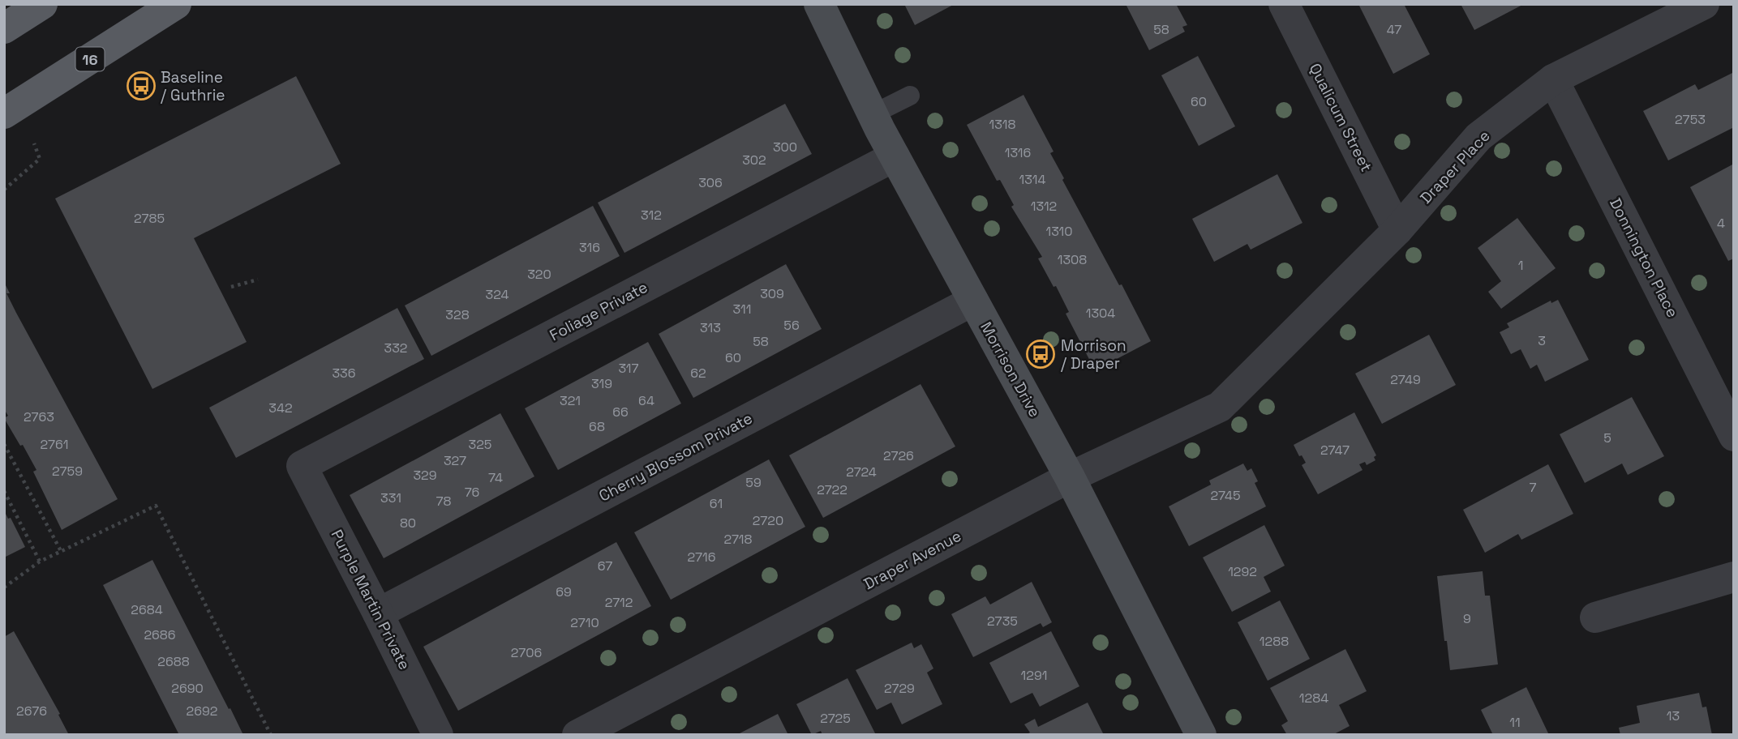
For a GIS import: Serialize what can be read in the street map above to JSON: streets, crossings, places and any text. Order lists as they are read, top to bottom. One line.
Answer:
{"streets":{"main road":["16"],"street":["Qualicum Street","Draper Place","Donnington Place","Foliage Private","Morrison Drive","Cherry Blossom Private","Draper Avenue","Purple Martin Private"]},"crossings":[["Qualicum Street","Draper Place"],["Draper Place","Donnington Place"],["Draper Place","Draper Avenue"],["Foliage Private","Morrison Drive"],["Foliage Private","Purple Martin Private"],["Morrison Drive","Cherry Blossom Private"],["Morrison Drive","Draper Avenue"],["Cherry Blossom Private","Purple Martin Private"]],"places":{"bus stop":["Baseline / Guthrie","Morrison / Draper"]},"house_numbers":["58","47","60","2753","1318","300","1316","302","1314","306","1312","312","2785","4","1310","316","1308","1","320","309","324","311","1304","328","56","313","3","58","332","60","317","336","62","2749","319","321","64","342","66","2763","68","5","2761","325","2747","2726","327","2759","2724","329","74","59","7","2722","76","2745","331","78","61","2720","80","2718","2716","67","1292","69","2712","2684","9","2735","2710","2686","1288","2706","2688","1291","2690","2729","1284","2676","2692","13","2725","11"]}
